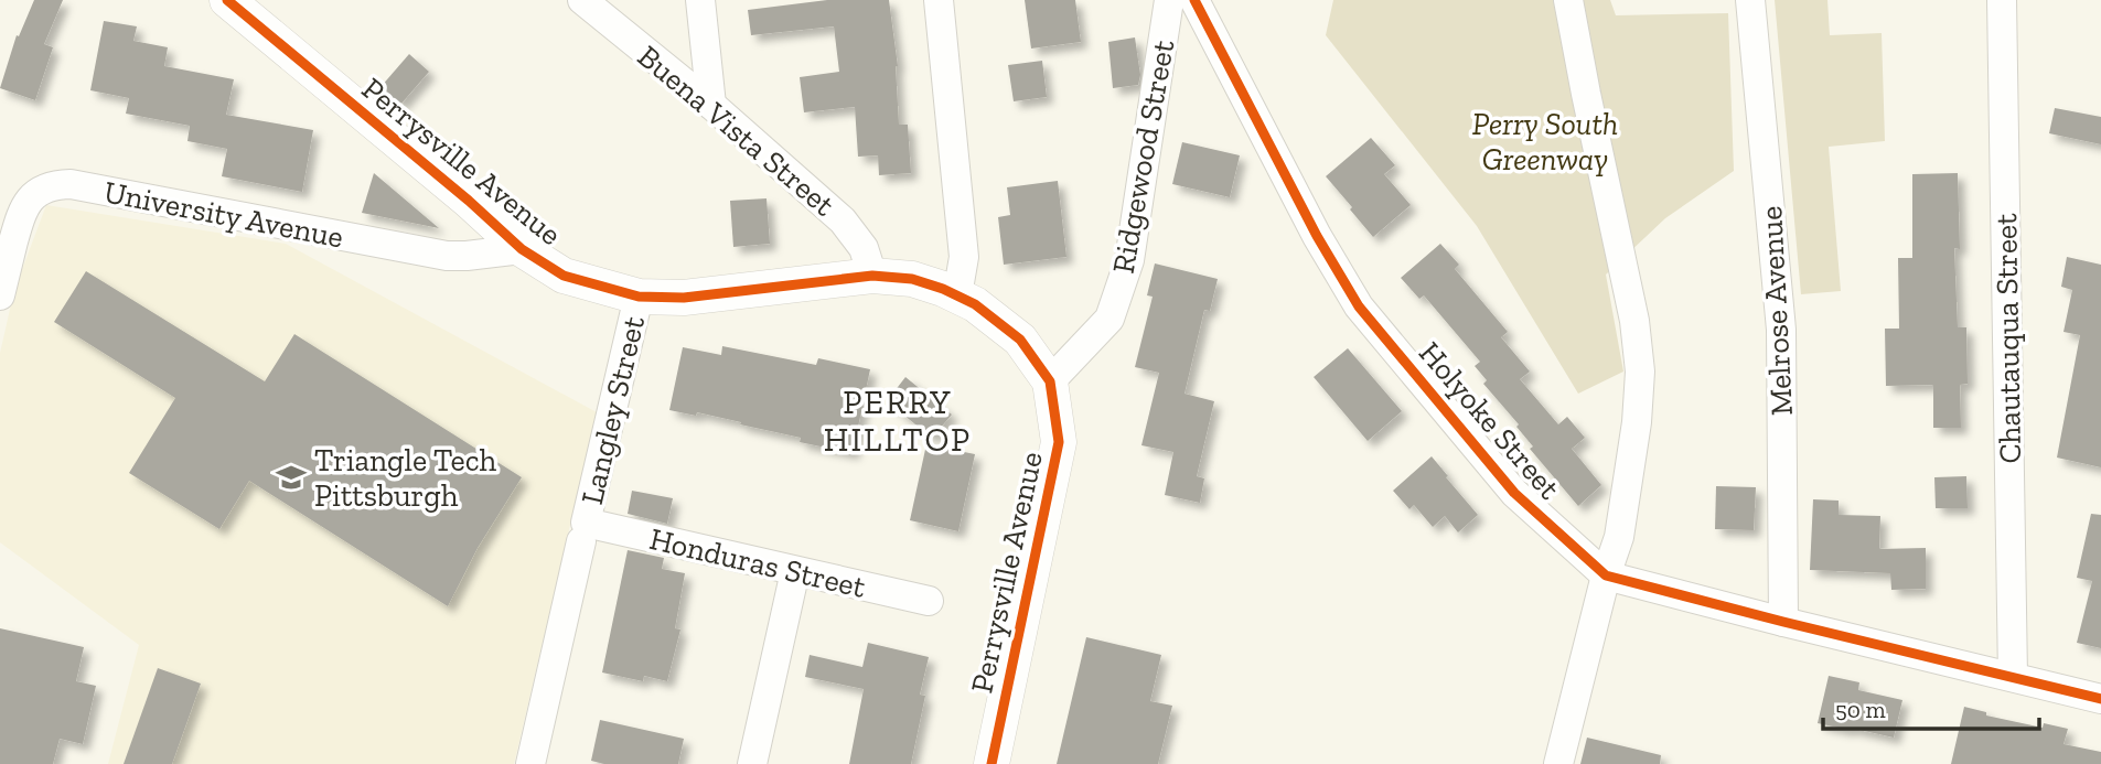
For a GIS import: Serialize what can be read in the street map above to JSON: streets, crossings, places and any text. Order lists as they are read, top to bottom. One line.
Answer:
{"streets":{"street":["Buena Vista Street","Ridgewood Street","Perrysville Avenue","University Avenue","Melrose Avenue","Chautauqua Street","Langley Street","Holyoke Street","Honduras Street"]},"crossings":[["Buena Vista Street","Perrysville Avenue"],["Ridgewood Street","Perrysville Avenue"],["Perrysville Avenue","University Avenue"],["Perrysville Avenue","Langley Street"],["Melrose Avenue","Holyoke Street"],["Chautauqua Street","Holyoke Street"],["Langley Street","Honduras Street"]],"districts":["PERRY HILLTOP"],"parks":["Perry South Greenway"],"places":{"school or university":["Triangle Tech Pittsburgh"]},"scale_bar":"50 m"}
